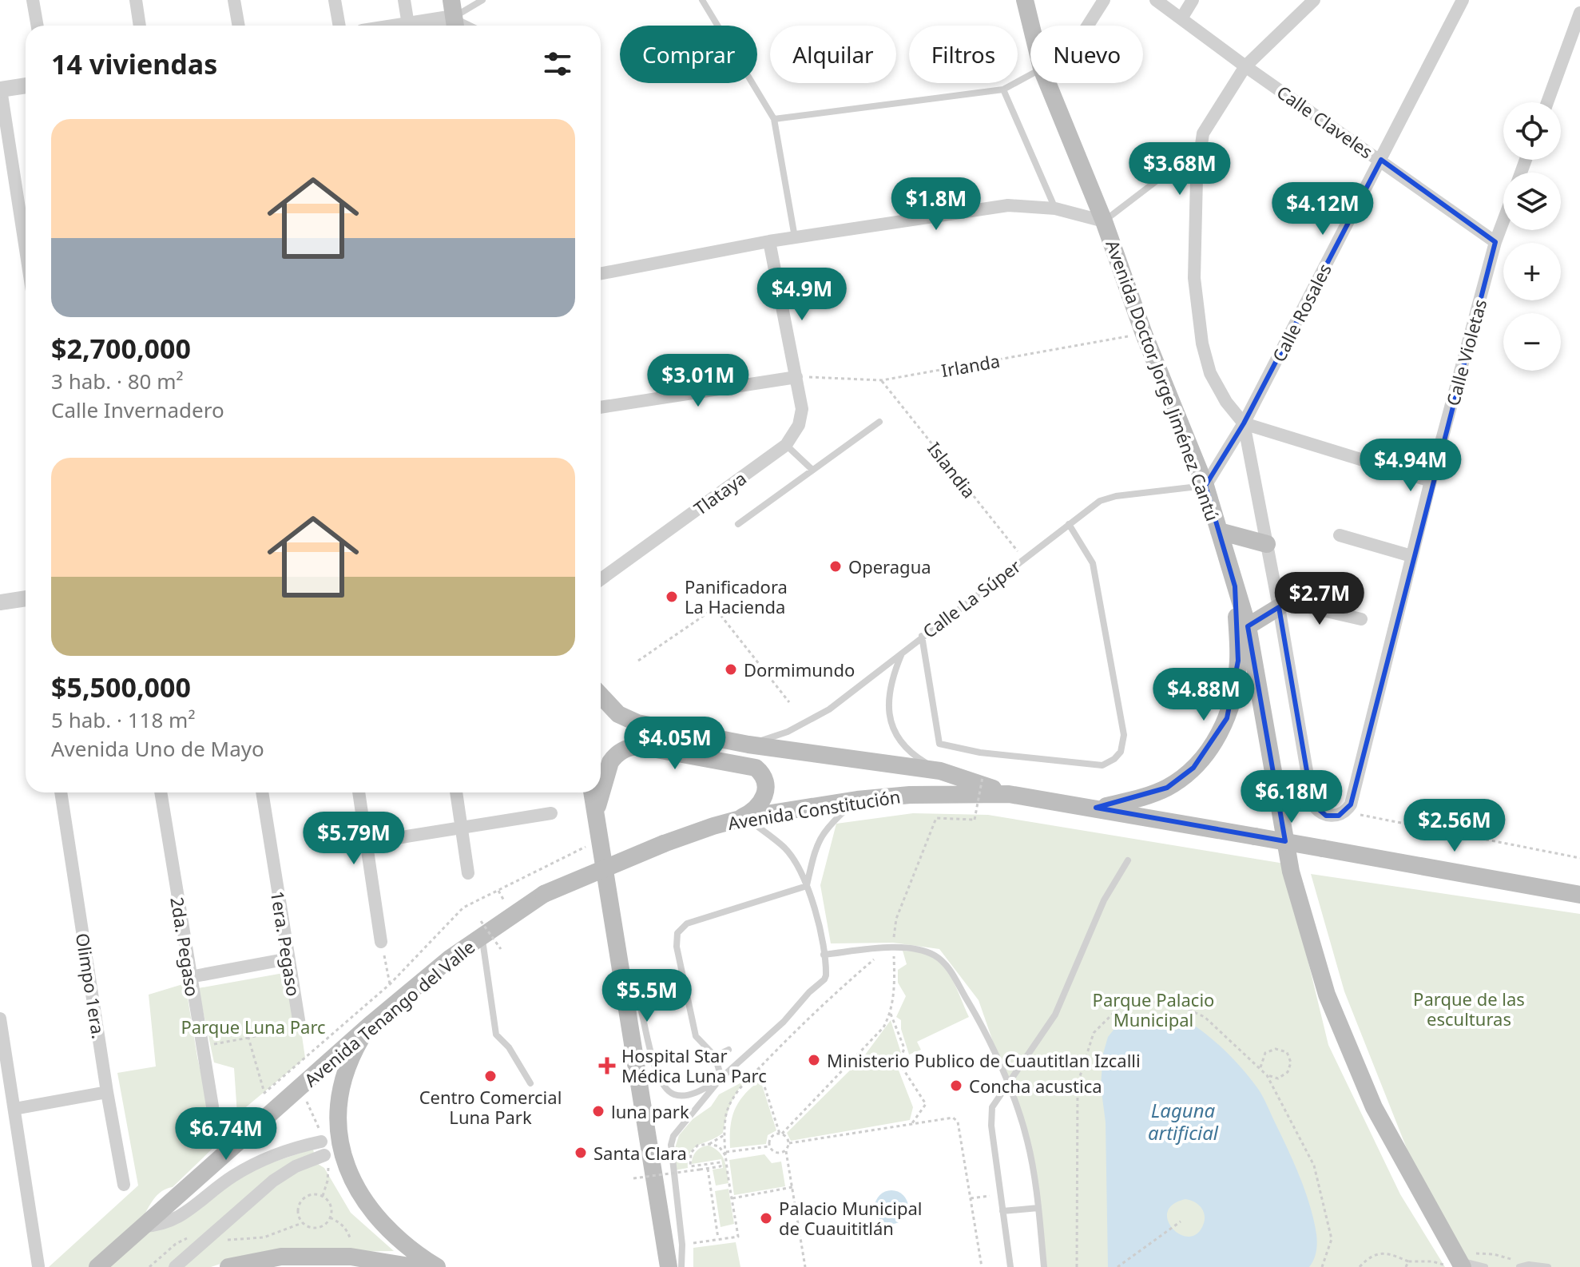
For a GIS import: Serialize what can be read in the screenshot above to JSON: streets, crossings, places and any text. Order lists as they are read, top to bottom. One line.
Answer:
{"streets":{"main road":["Avenida Doctor Jorge Jiménez Cantú","Avenida Constitución","Avenida Tenango del Valle"],"street":["Calle Claveles","Calle Rosales","Calle Violetas","Tlataya","1era. Pegaso","2da. Pegaso","Olimpo 1era."],"lane":["Calle La Súper"],"path":["Irlanda","Islandia"]},"crossings":[["Calle Claveles","Calle Rosales"],["Calle Claveles","Calle Violetas"],["Calle Rosales","Avenida Doctor Jorge Jiménez Cantú"],["Calle Rosales","Calle La Súper"],["Irlanda","Avenida Doctor Jorge Jiménez Cantú"],["Irlanda","Islandia"],["Irlanda","Tlataya"],["Avenida Doctor Jorge Jiménez Cantú","Calle La Súper"],["Islandia","Calle La Súper"],["Avenida Constitución","Avenida Tenango del Valle"]],"water":["Laguna artificial"],"parks":["Parque de las esculturas","Parque Palacio Municipal","Parque Luna Parc"],"places":{"other":["Operagua","Panificadora La Hacienda","Dormimundo","Ministerio Publico de Cuautitlan Izcalli","Centro Comercial Luna Park","Concha acustica","luna park","Santa Clara","Palacio Municipal de Cuauititlán"],"health":["Hospital Star Médica Luna Parc"]},"page":{"chip":["Comprar","Alquilar","Filtros","Nuevo"],"heading":"14 viviendas","map_buttons":["+","−"],"list":[{"name":"$2,700,000","note":"3 hab. · 80 m² · Calle Invernadero"},{"name":"$5,500,000","note":"5 hab. · 118 m² · Avenida Uno de Mayo"}],"price":["$3.68M","$1.8M","$4.12M","$4.9M","$3.01M","$4.94M","$2.7M","$4.88M","$4.05M","$6.18M","$2.56M","$5.79M","$5.5M","$6.74M"]}}
